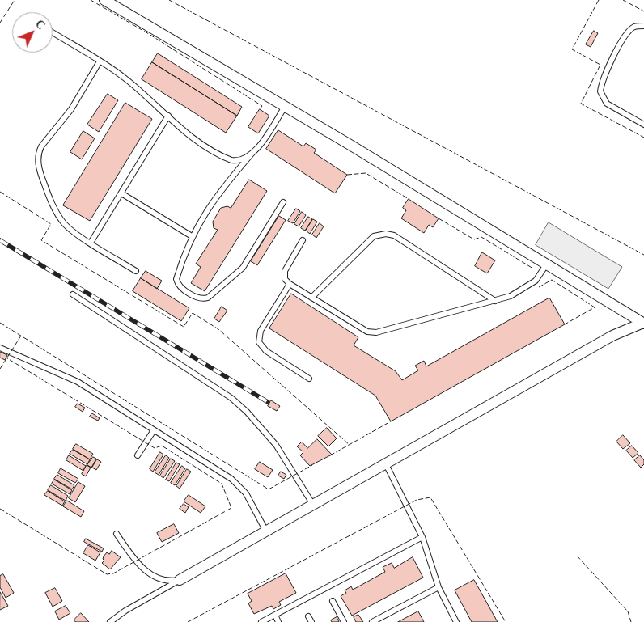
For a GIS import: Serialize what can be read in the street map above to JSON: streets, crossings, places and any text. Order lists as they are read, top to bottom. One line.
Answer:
{"north":"top right"}
